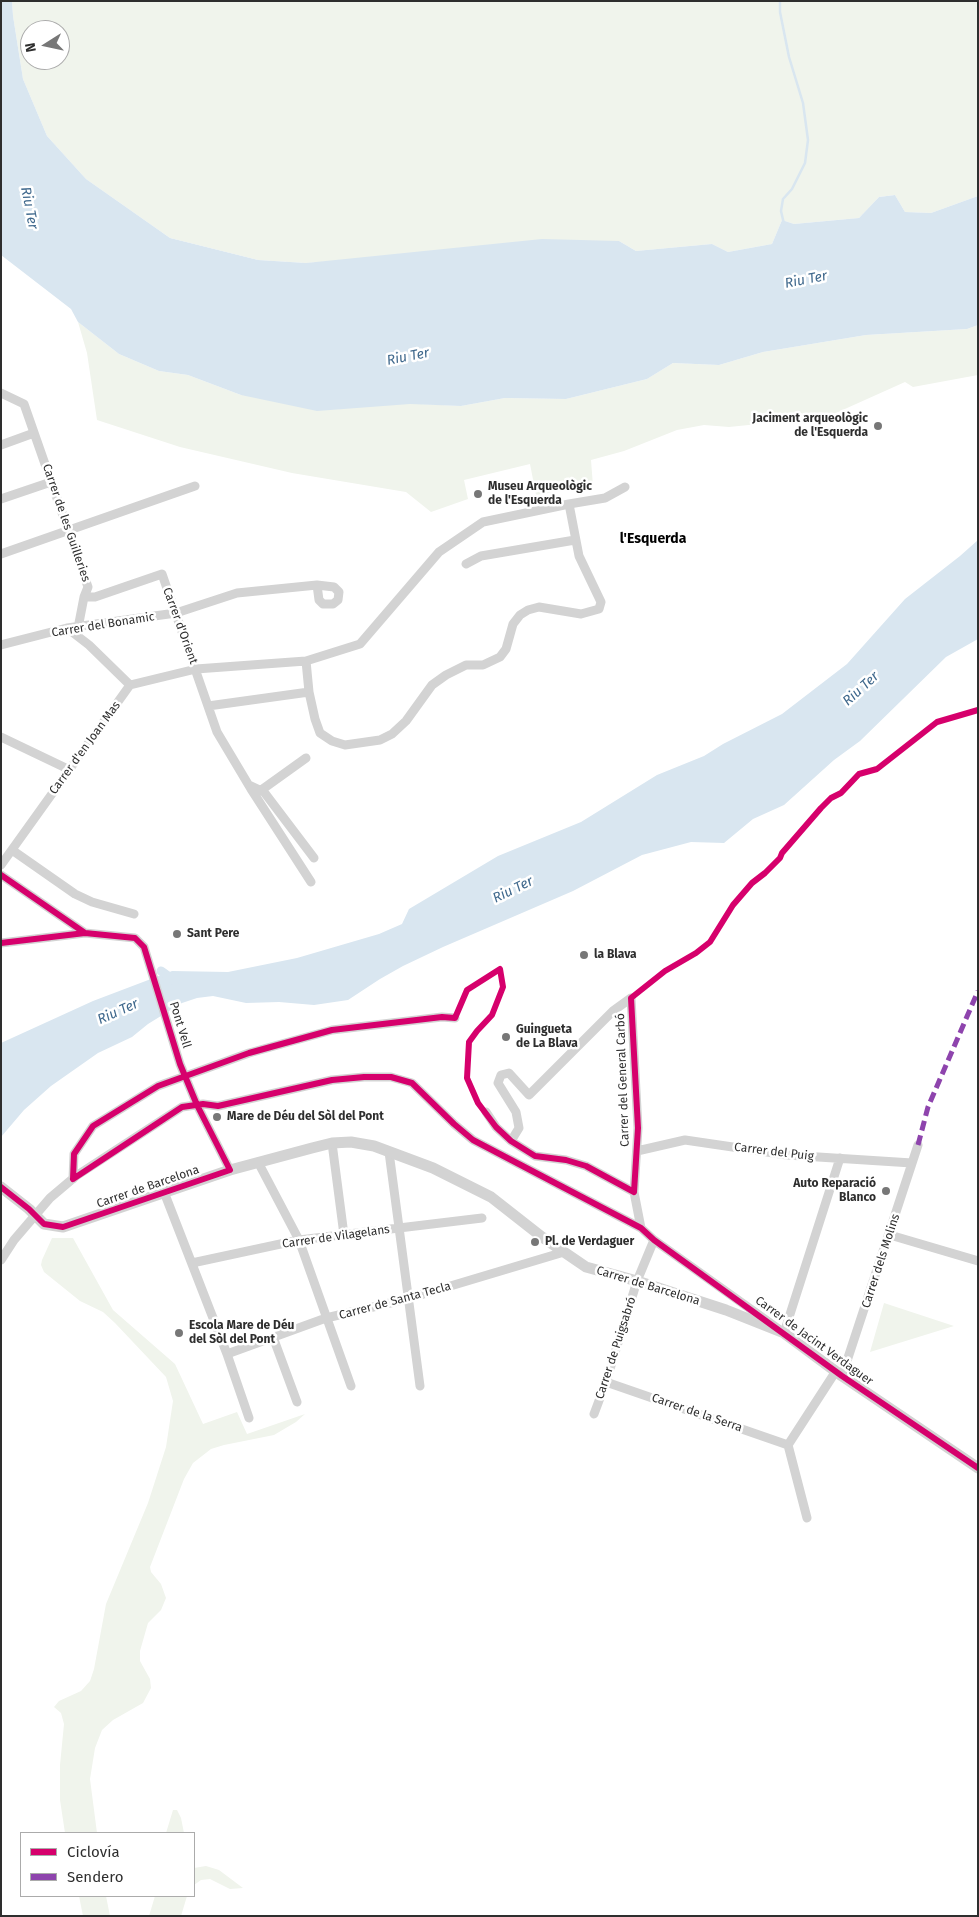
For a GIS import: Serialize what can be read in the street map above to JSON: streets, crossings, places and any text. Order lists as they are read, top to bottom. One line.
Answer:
{"streets":{"street":["Carrer de les Guilleries","Carrer del Bonamic","Carrer d'Orient","Carrer d'en Joan Mas","Pont Vell","Carrer del General Carbó","Carrer del Puig","Carrer de Barcelona","Carrer de Vilagelans","Carrer dels Molins","Carrer de Santa Tecla","Carrer de Jacint Verdaguer","Carrer de Puigsabró","Carrer de la Serra"]},"crossings":[["Carrer de les Guilleries","Carrer del Bonamic"],["Carrer de les Guilleries","Carrer d'Orient"],["Carrer del Bonamic","Carrer d'Orient"],["Pont Vell","Carrer de Barcelona"],["Pont Vell","Carrer de Jacint Verdaguer"],["Carrer del General Carbó","Carrer del Puig"],["Carrer del General Carbó","Carrer de Jacint Verdaguer"],["Carrer del Puig","Carrer dels Molins"],["Carrer de Barcelona","Carrer de Santa Tecla"],["Carrer de Barcelona","Carrer de Jacint Verdaguer"],["Carrer de Barcelona","Carrer de Puigsabró"],["Carrer dels Molins","Carrer de Jacint Verdaguer"],["Carrer de Jacint Verdaguer","Carrer de Puigsabró"],["Carrer de Puigsabró","Carrer de la Serra"]],"districts":["l'Esquerda"],"water":["Riu Ter"],"places":["Jaciment arqueològic de l'Esquerda","Museu Arqueològic de l'Esquerda","Sant Pere","la Blava","Guingueta de La Blava","Mare de Déu del Sòl del Pont","Auto Reparació Blanco","Pl. de Verdaguer","Escola Mare de Déu del Sòl del Pont"],"legend":["Ciclovía","Sendero"],"north":"left"}
